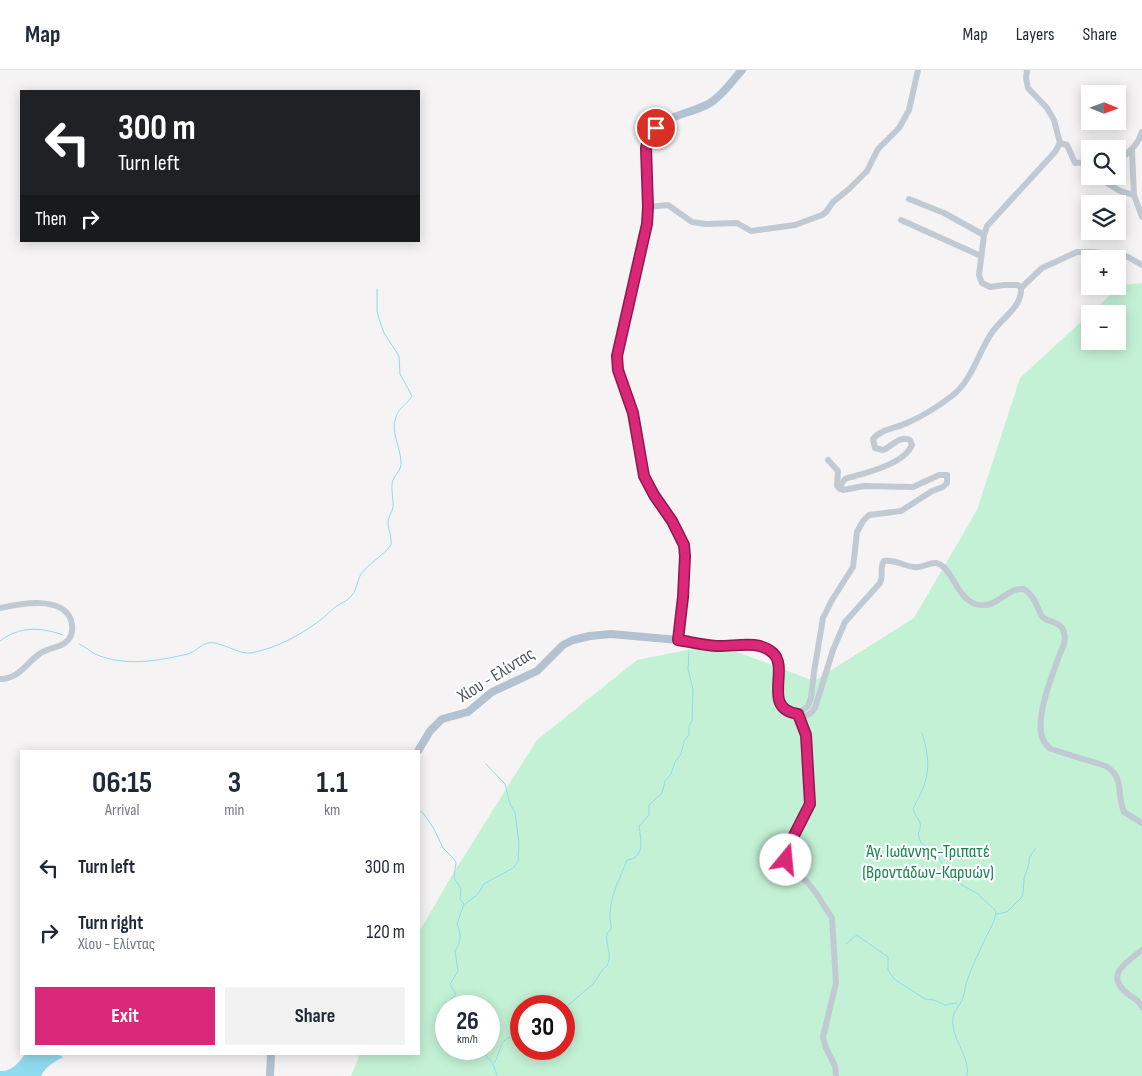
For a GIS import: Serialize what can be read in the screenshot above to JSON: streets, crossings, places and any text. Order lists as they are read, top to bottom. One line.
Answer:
{"streets":{"main road":["Χίου - Ελίντας"]},"parks":["Άγ. Ιωάννης-Τριπατέ (Βροντάδων-Καρυών)"],"north":"right","page":{"header":"Map","nav":["Map","Layers","Share"],"map_buttons":["+","−"],"turn":["300 m","Turn left"],"then":"Then","eta":["06:15","Arrival","3","min","1.1","km"],"list":[{"name":"Turn left","value":"300 m"},{"name":"Turn right","note":"Χίου - Ελίντας","value":"120 m"}],"buttons":["Exit","Share"],"speed":"26 km/h","limit":"30"}}
